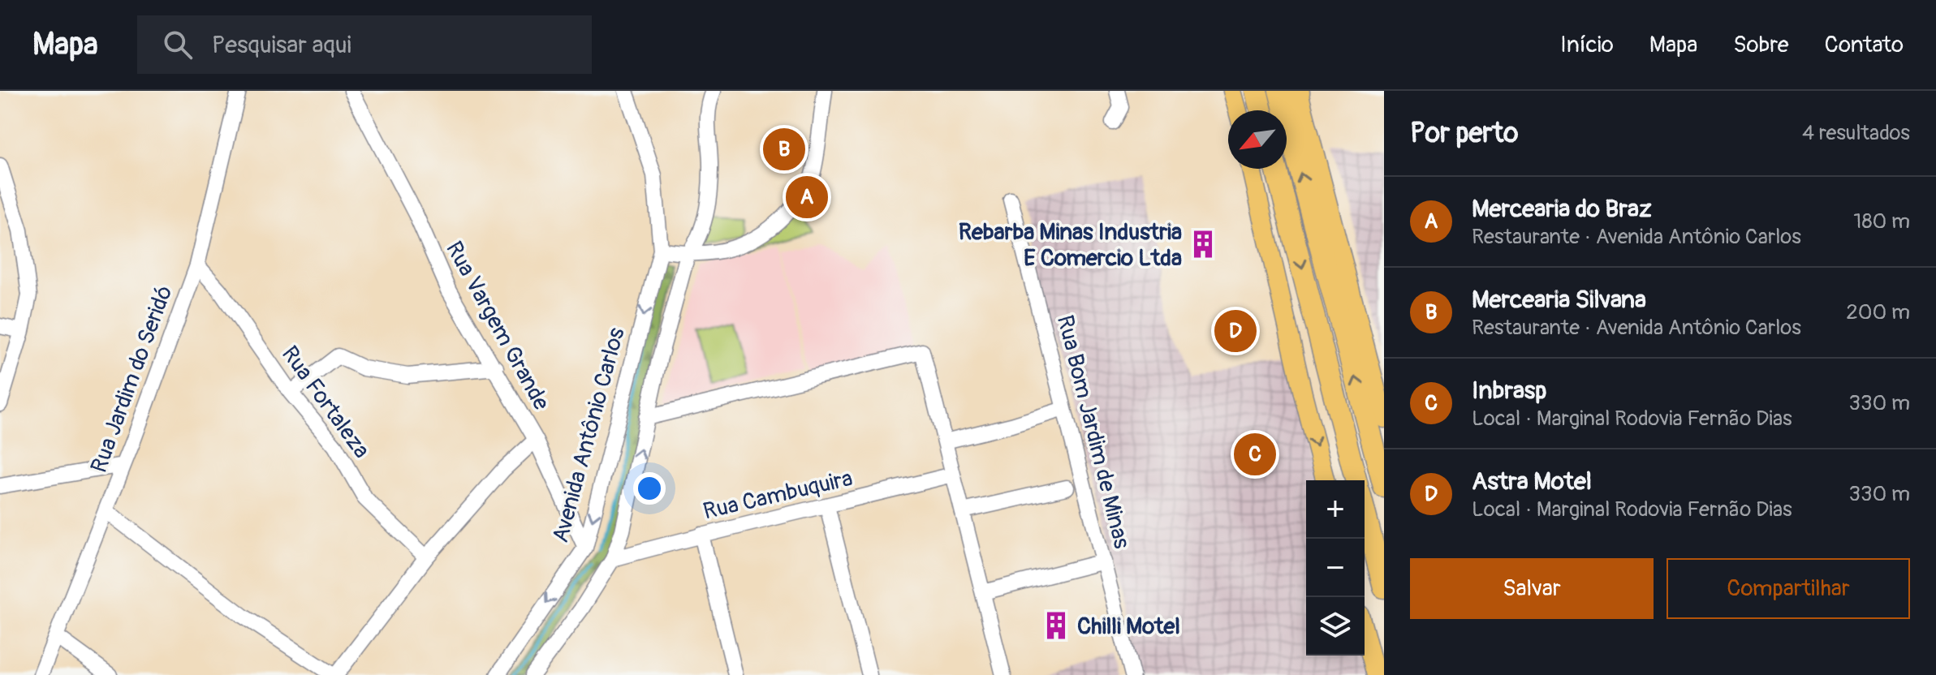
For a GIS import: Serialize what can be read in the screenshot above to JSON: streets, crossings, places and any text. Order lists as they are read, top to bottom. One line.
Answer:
{"streets":{"street":["Rua Vargem Grande","Rua Jardim do Seridó","Rua Fortaleza","Rua Bom Jardim de Minas","Avenida Antônio Carlos","Rua Cambuquira"]},"crossings":[["Rua Vargem Grande","Avenida Antônio Carlos"],["Rua Jardim do Seridó","Rua Fortaleza"]],"places":{"building":["Rebarba Minas Industria E Comercio Ltda","Chilli Motel"]},"north":"bottom left","page":{"header":"Mapa","search":"Pesquisar aqui","nav":["Início","Mapa","Sobre","Contato"],"heading":["Por perto","4 resultados"],"pins":["B","A","D","C"],"list":[{"mark":"A","name":"Mercearia do Braz","note":"Restaurante · Avenida Antônio Carlos","value":"180 m"},{"mark":"B","name":"Mercearia Silvana","note":"Restaurante · Avenida Antônio Carlos","value":"200 m"},{"mark":"C","name":"Inbrasp","note":"Local · Marginal Rodovia Fernão Dias","value":"330 m"},{"mark":"D","name":"Astra Motel","note":"Local · Marginal Rodovia Fernão Dias","value":"330 m"}],"map_buttons":["+","−"],"buttons":["Salvar","Compartilhar"]}}
